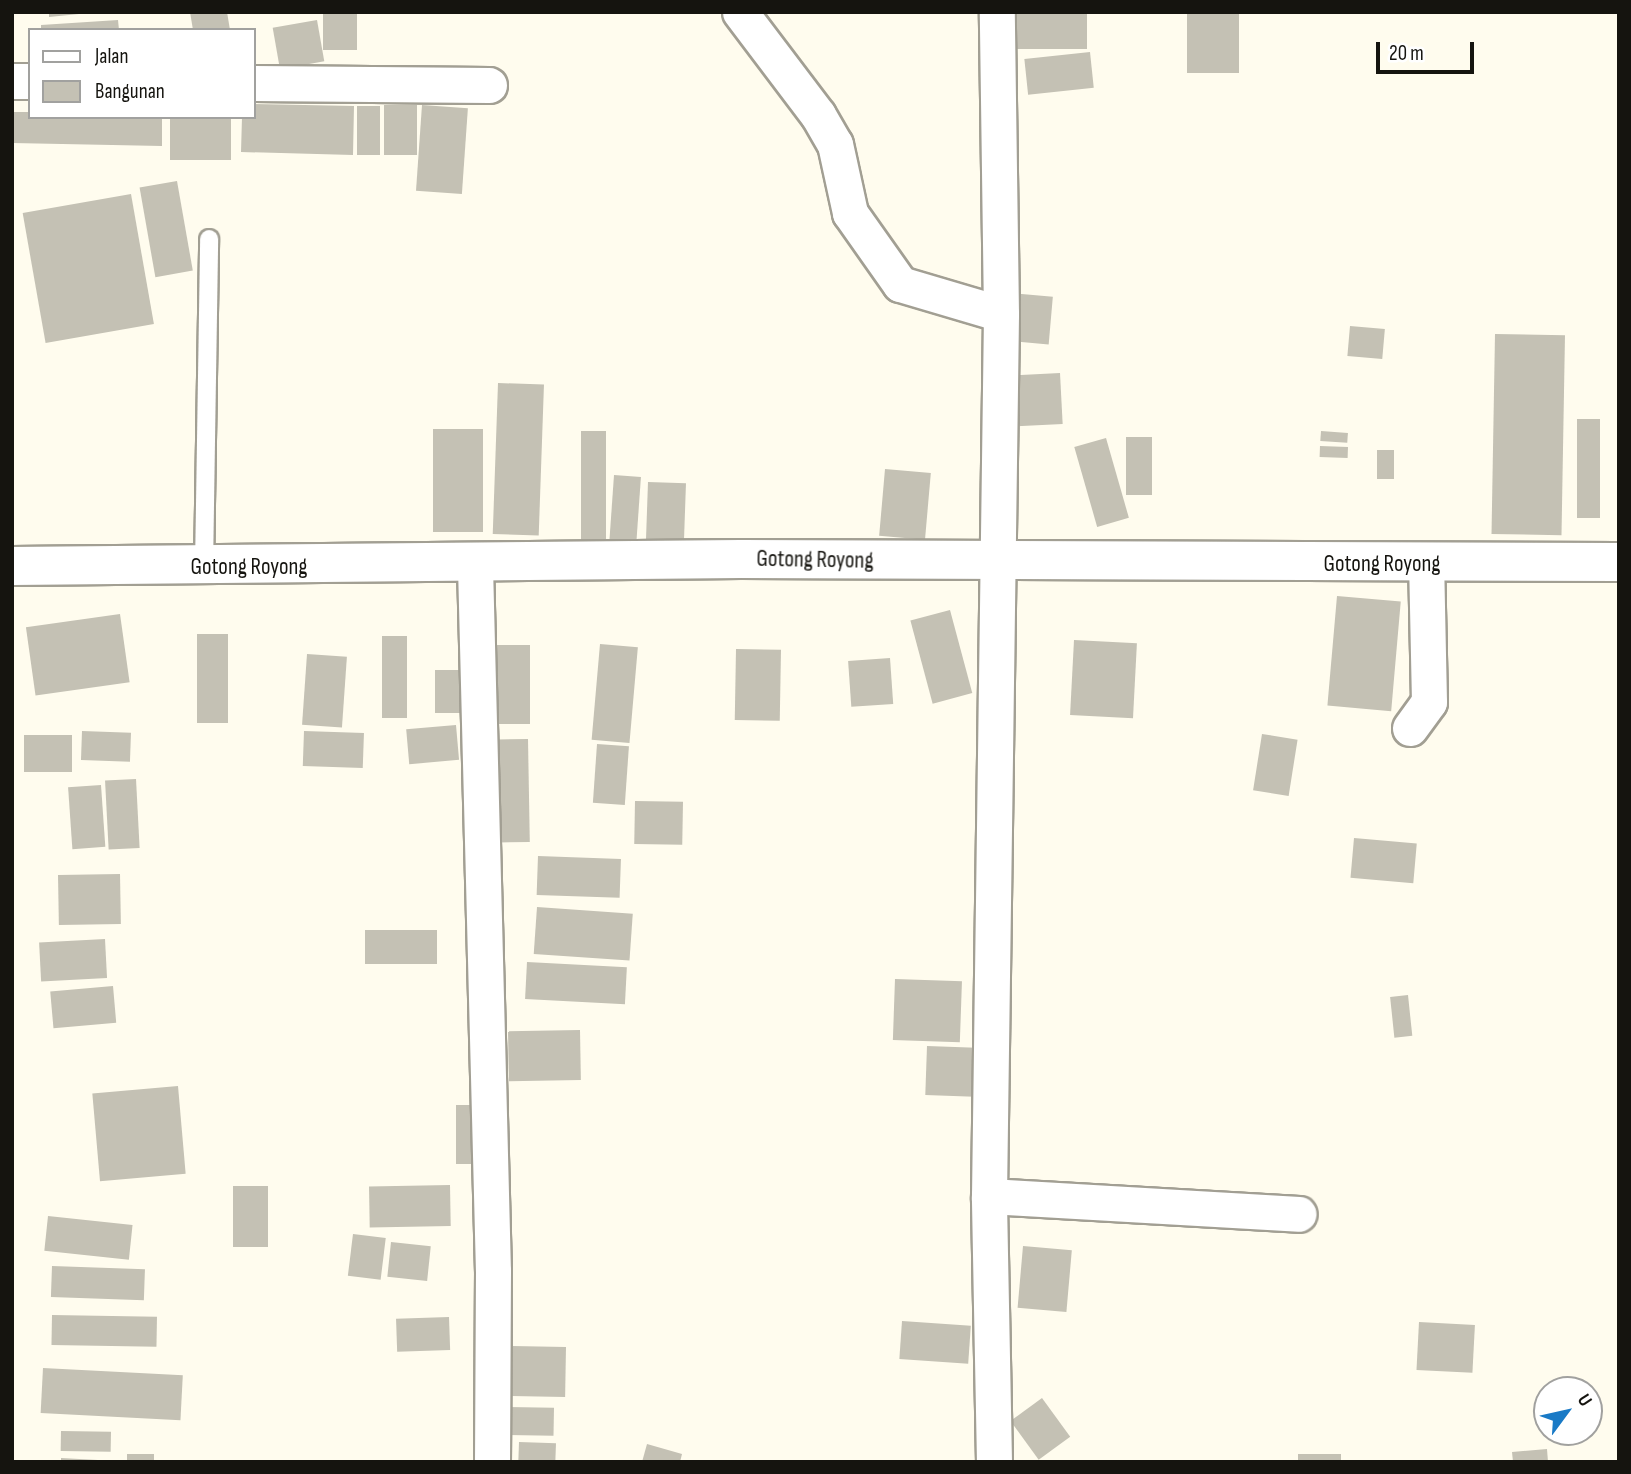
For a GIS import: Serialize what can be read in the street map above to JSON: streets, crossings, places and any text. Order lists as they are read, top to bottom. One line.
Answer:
{"streets":{"street":["Gotong Royong"]},"legend":["Jalan","Bangunan"],"scale_bar":"20 m","north":"top right"}
